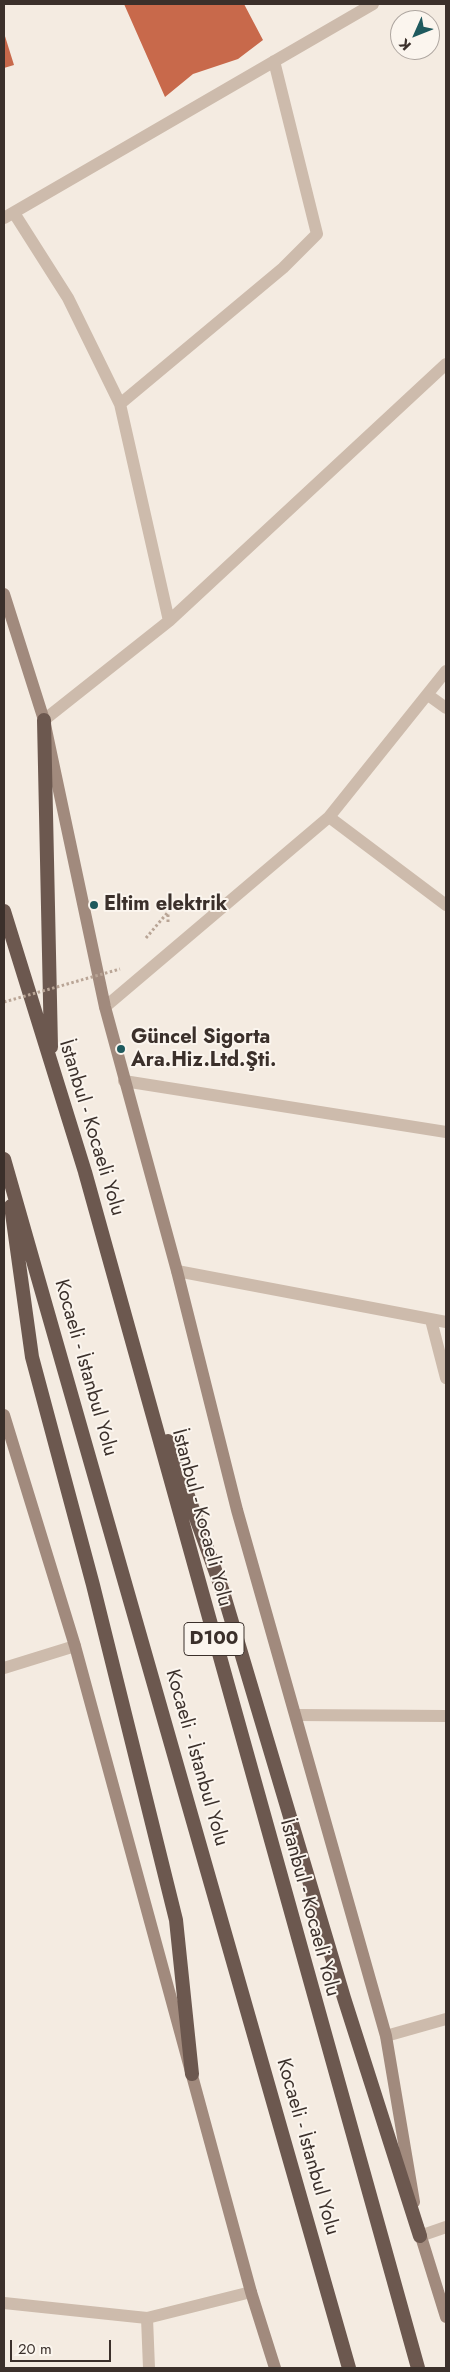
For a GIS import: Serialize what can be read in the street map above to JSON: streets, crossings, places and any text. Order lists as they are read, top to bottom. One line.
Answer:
{"streets":{"highway":["İstanbul - Kocaeli Yolu","Kocaeli - İstanbul Yolu","D100"]},"places":["Eltim elektrik","Güncel Sigorta Ara.Hiz.Ltd.Şti."],"scale_bar":"20 m","north":"bottom left"}
